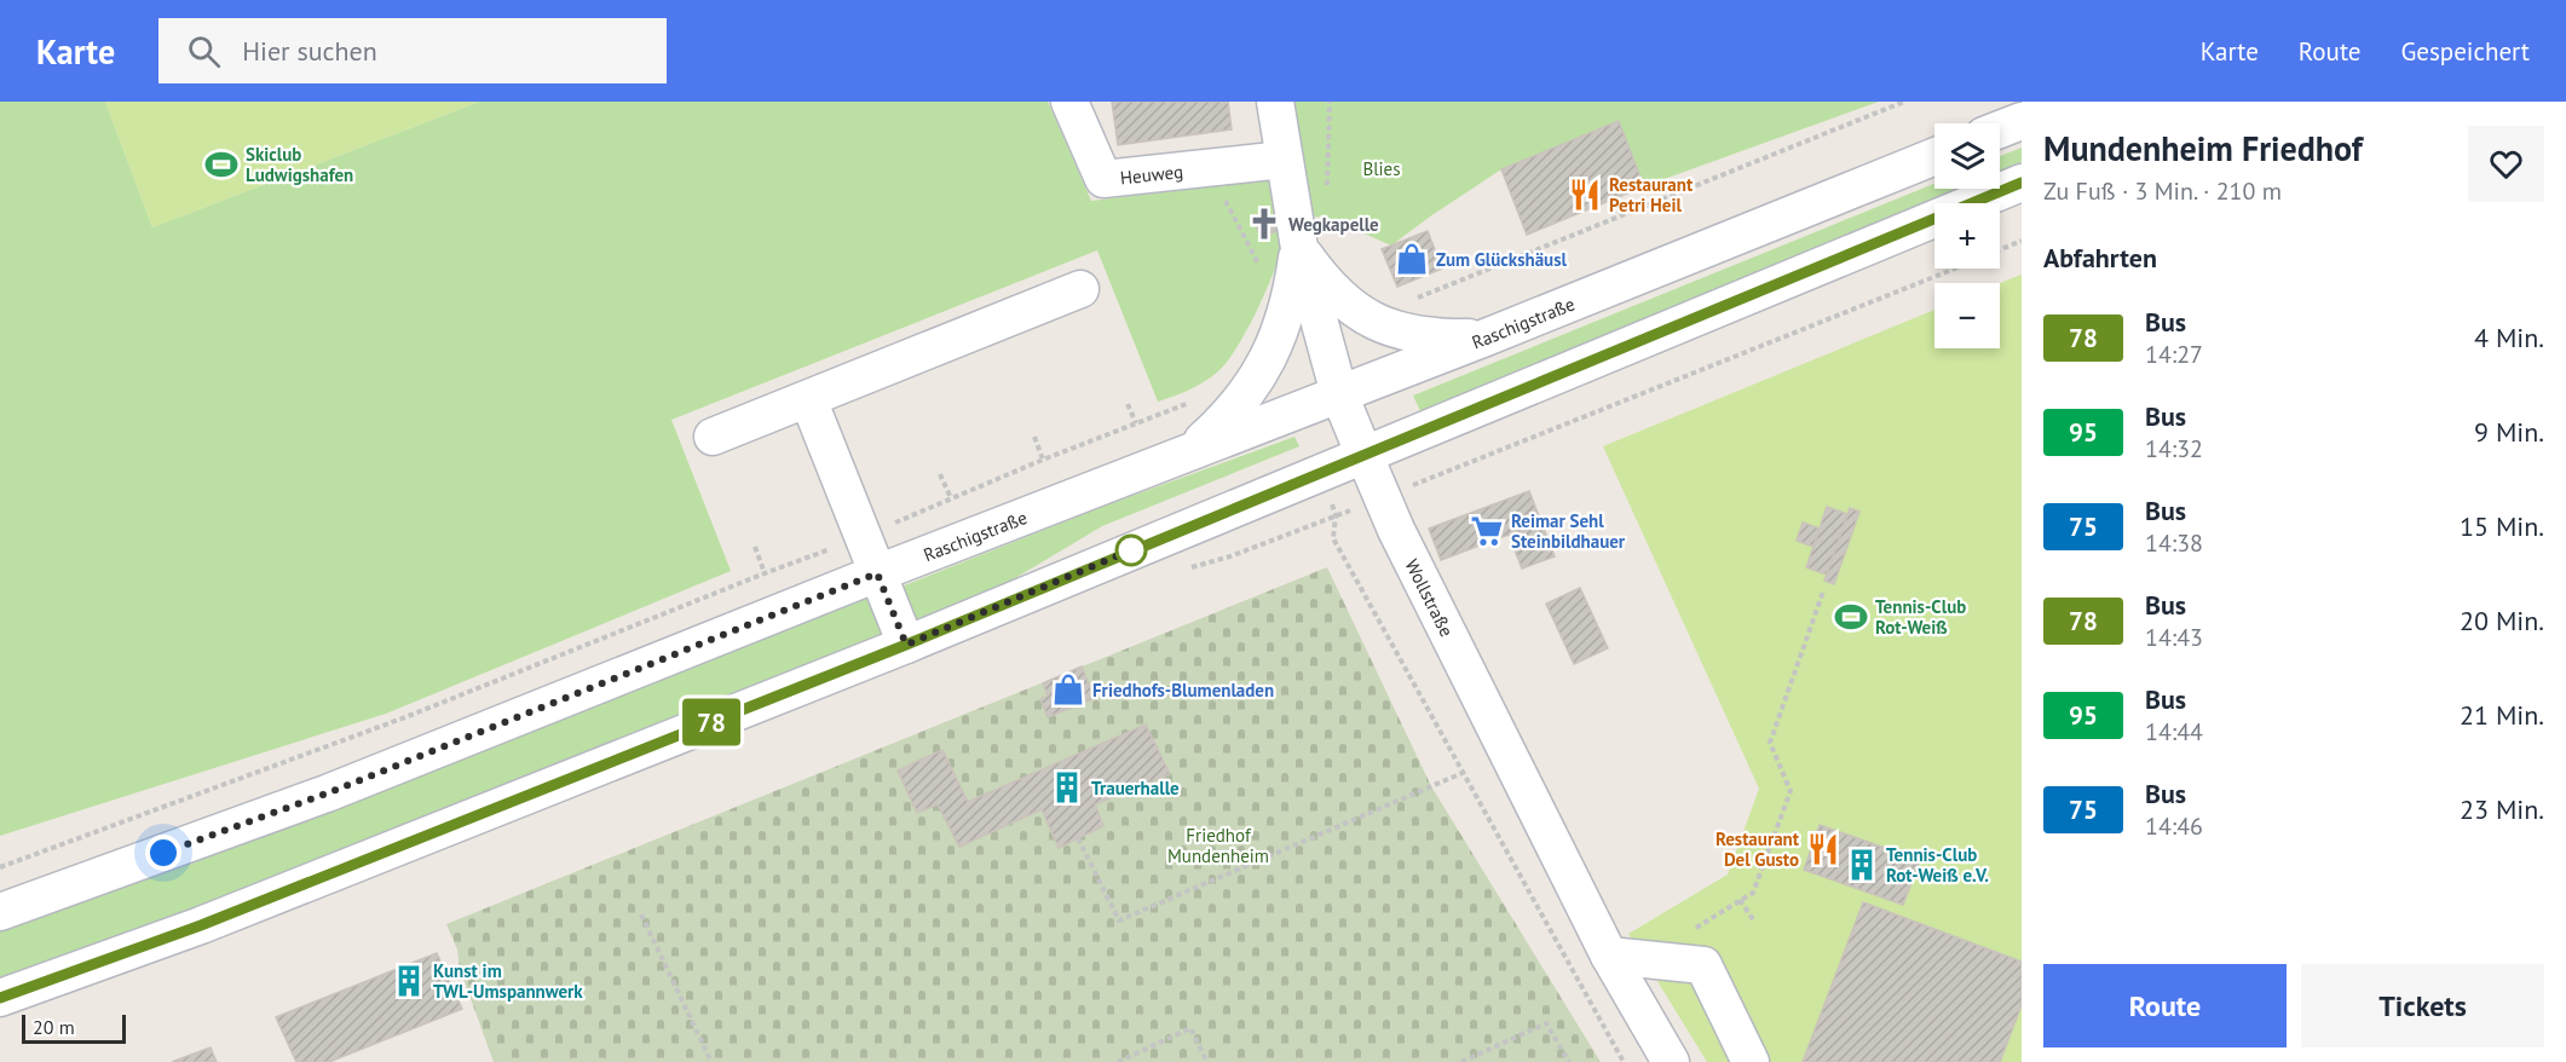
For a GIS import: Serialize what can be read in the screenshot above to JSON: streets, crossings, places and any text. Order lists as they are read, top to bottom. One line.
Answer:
{"streets":{"street":["Heuweg","Raschigstraße","Wollstraße"]},"crossings":[["Heuweg","Wollstraße"],["Raschigstraße","Wollstraße"]],"parks":["Blies","Friedhof Mundenheim"],"places":{"sports":["Skiclub Ludwigshafen","Tennis-Club Rot-Weiß"],"restaurant":["Restaurant Petri Heil","Restaurant Del Gusto"],"church":["Wegkapelle"],"shop":["Zum Glückshäusl","Friedhofs-Blumenladen"],"supermarket":["Reimar Sehl Steinbildhauer"],"building":["Trauerhalle","Tennis-Club Rot-Weiß e.V.","Kunst im TWL-Umspannwerk"]},"lines":["bus line 78"],"scale_bar":"20 m","page":{"header":"Karte","search":"Hier suchen","nav":["Karte","Route","Gespeichert"],"on_map":"78","heading":[["Mundenheim Friedhof","Zu Fuß · 3 Min. · 210 m"],"Abfahrten"],"map_buttons":["+","−"],"list":[{"mark":"78","name":"Bus","note":"14:27","value":"4 Min."},{"mark":"95","name":"Bus","note":"14:32","value":"9 Min."},{"mark":"75","name":"Bus","note":"14:38","value":"15 Min."},{"mark":"78","name":"Bus","note":"14:43","value":"20 Min."},{"mark":"95","name":"Bus","note":"14:44","value":"21 Min."},{"mark":"75","name":"Bus","note":"14:46","value":"23 Min."}],"buttons":["Route","Tickets"],"scale":"20 m"}}
